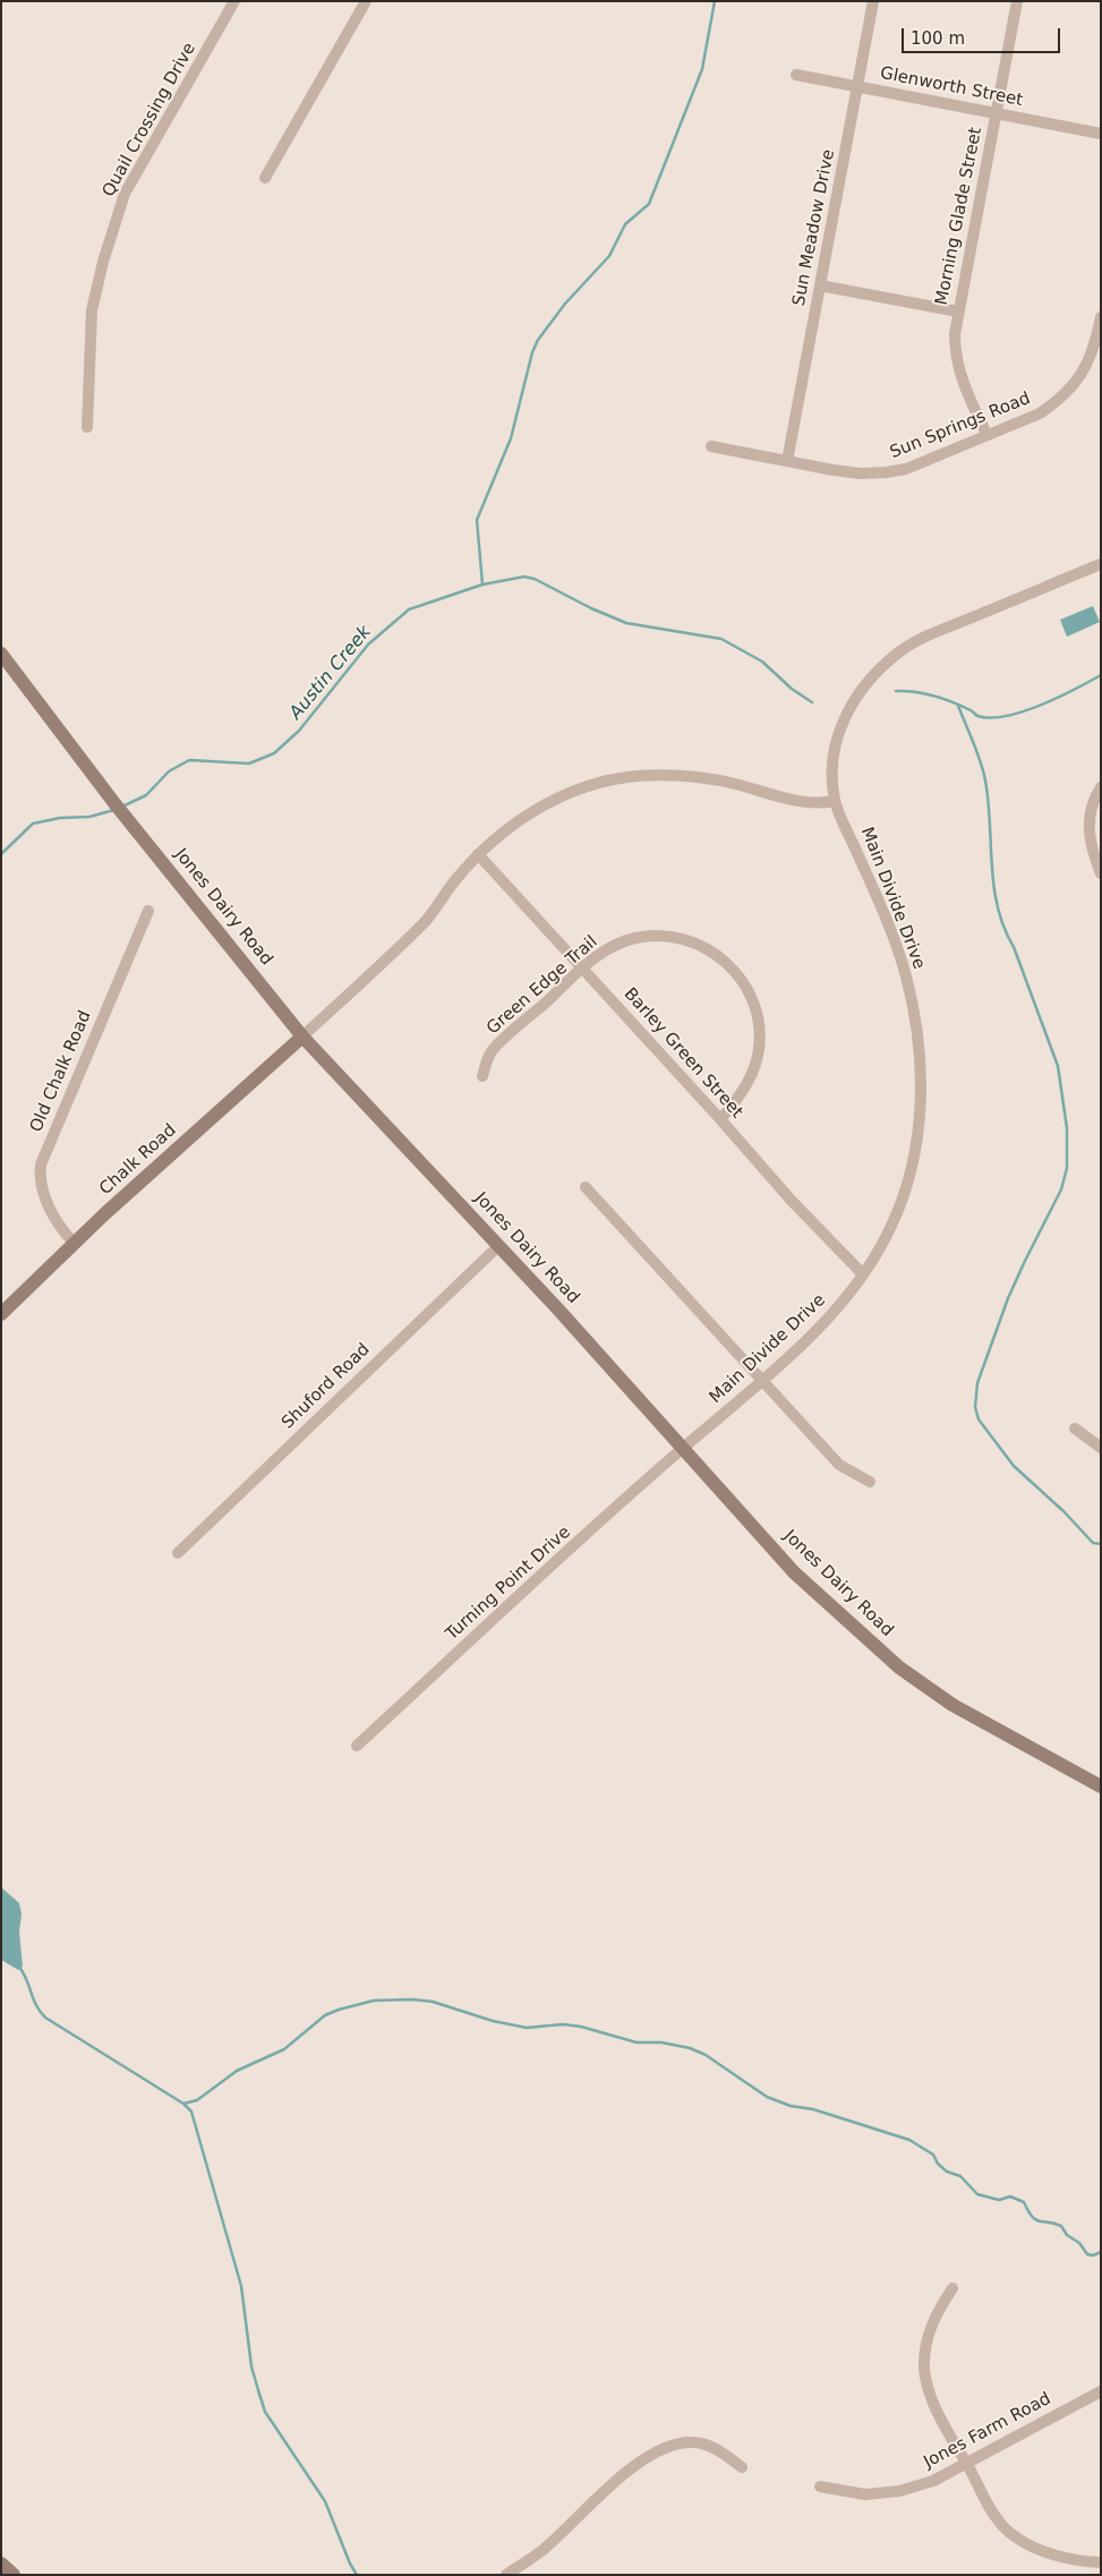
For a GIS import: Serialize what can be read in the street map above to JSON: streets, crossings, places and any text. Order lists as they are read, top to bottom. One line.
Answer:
{"streets":{"street":["Glenworth Street","Quail Crossing Drive","Morning Glade Street","Sun Meadow Drive","Sun Springs Road","Main Divide Drive","Jones Dairy Road","Green Edge Trail","Barley Green Street","Old Chalk Road","Chalk Road","Shuford Road","Turning Point Drive","Jones Farm Road"]},"crossings":[["Glenworth Street","Morning Glade Street"],["Glenworth Street","Sun Meadow Drive"],["Morning Glade Street","Sun Springs Road"],["Sun Meadow Drive","Sun Springs Road"],["Main Divide Drive","Jones Dairy Road"],["Main Divide Drive","Barley Green Street"],["Main Divide Drive","Turning Point Drive"],["Jones Dairy Road","Chalk Road"],["Jones Dairy Road","Shuford Road"],["Jones Dairy Road","Turning Point Drive"],["Green Edge Trail","Barley Green Street"],["Old Chalk Road","Chalk Road"]],"water":["Austin Creek"],"scale_bar":"100 m"}
